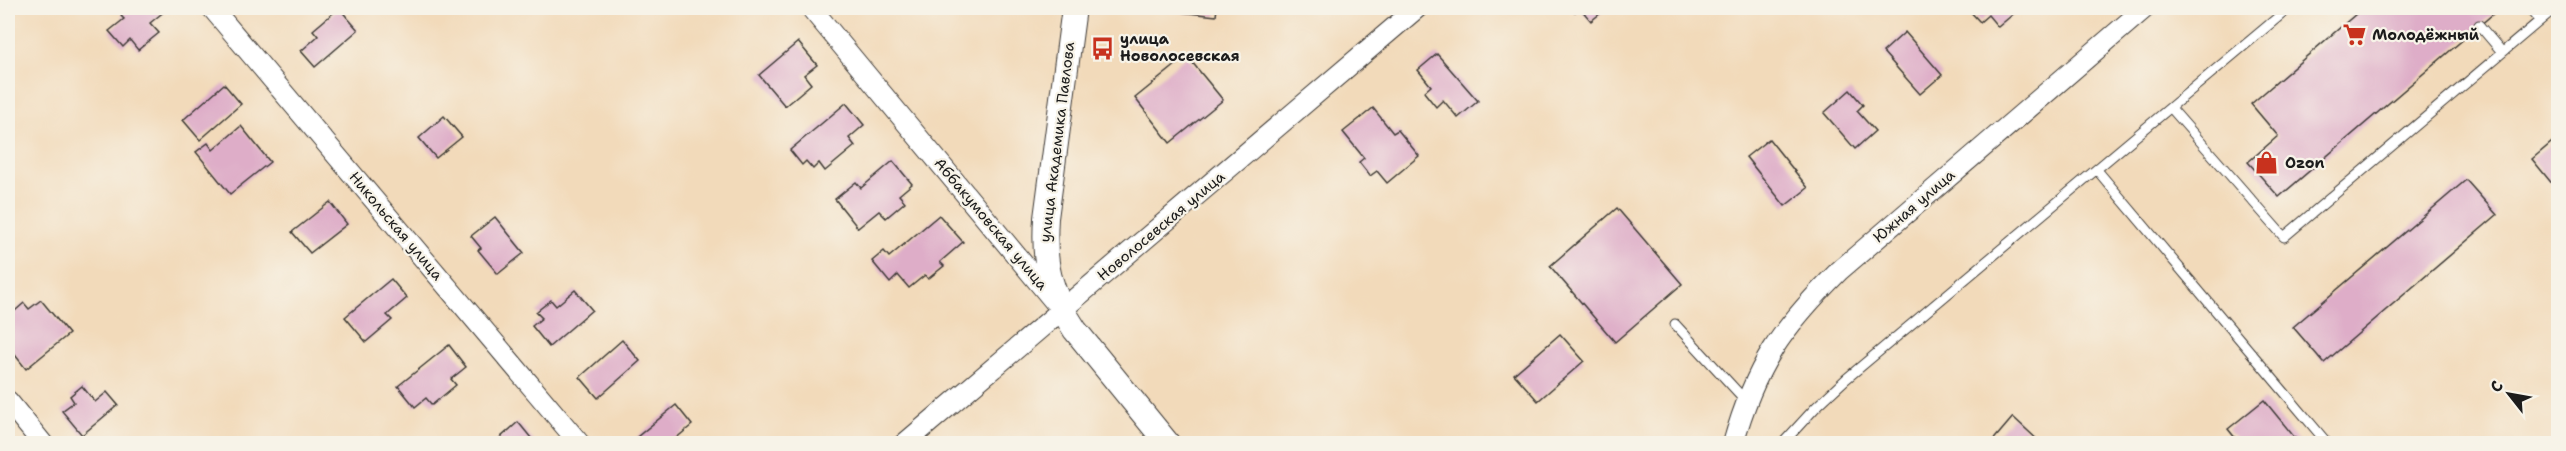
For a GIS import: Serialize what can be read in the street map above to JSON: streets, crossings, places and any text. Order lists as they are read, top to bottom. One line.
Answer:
{"streets":{"street":["улица Академика Павлова","Южная улица","Аббакумовская улица","Никольская улица","Новолосевская улица"]},"crossings":[["улица Академика Павлова","Аббакумовская улица"],["улица Академика Павлова","Новолосевская улица"],["Аббакумовская улица","Новолосевская улица"]],"places":{"supermarket":["Молодёжный"],"bus stop":["улица Новолосевская"],"shop":["Ozon"]},"north":"top left"}
